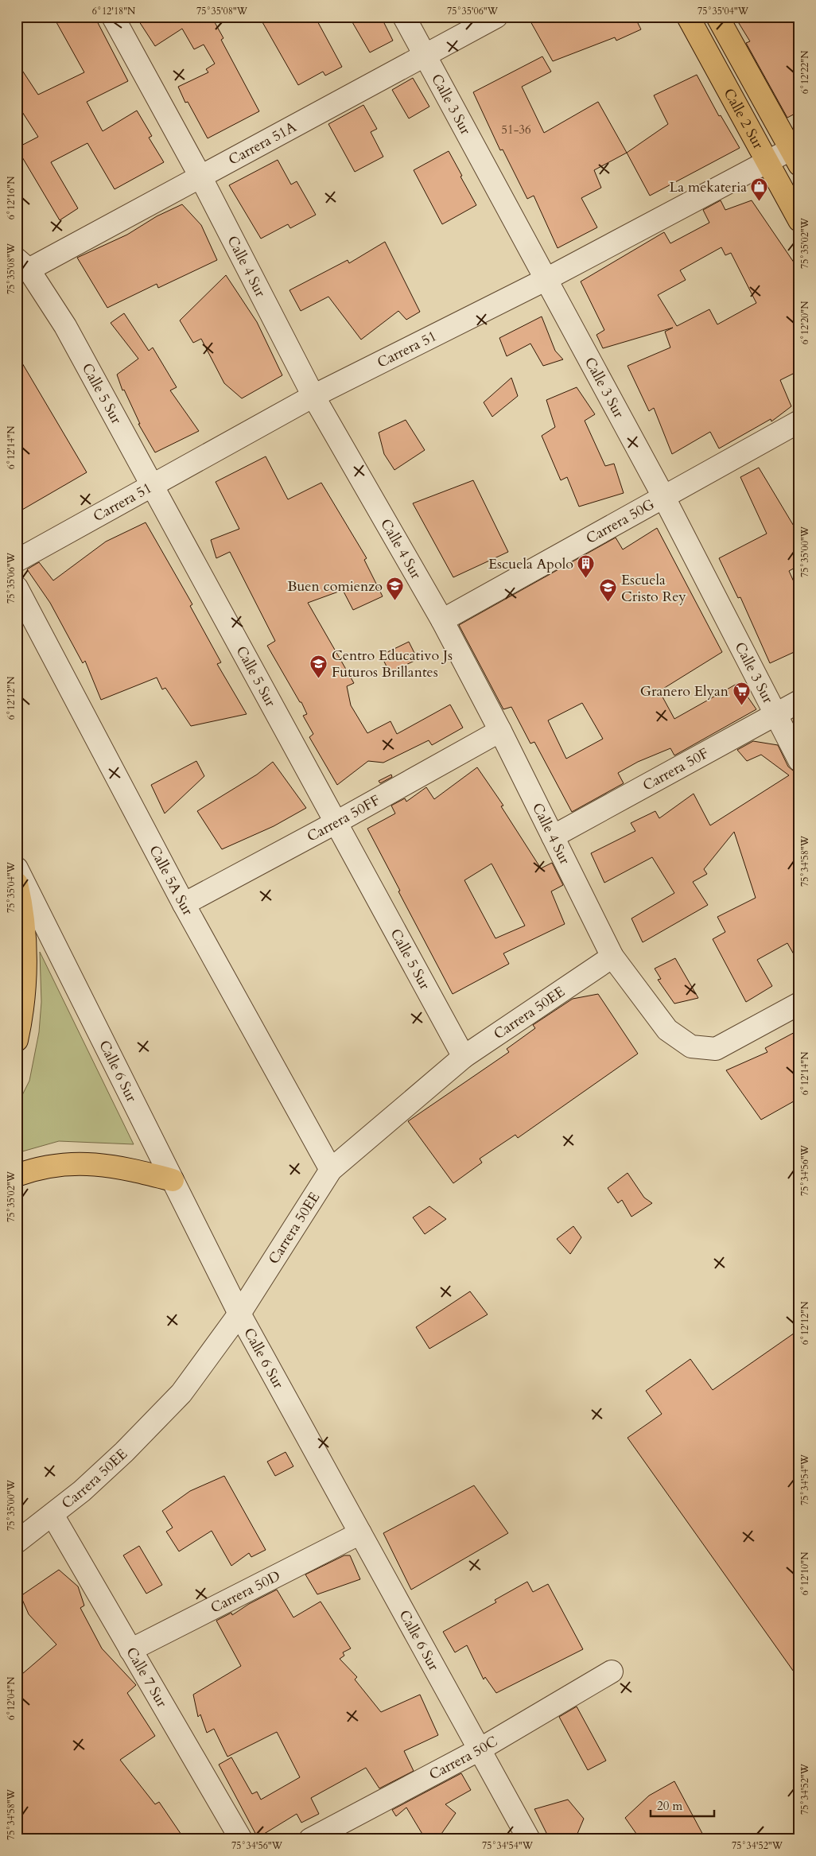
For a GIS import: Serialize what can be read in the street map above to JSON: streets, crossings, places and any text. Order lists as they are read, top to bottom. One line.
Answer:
{"streets":{"main road":["Calle 2 Sur"],"street":["Calle 3 Sur","Carrera 51A","Calle 4 Sur","Carrera 51","Calle 5 Sur","Carrera 50G","Carrera 50F","Carrera 50FF","Calle 5A Sur","Carrera 50EE","Calle 6 Sur","Carrera 50D","Calle 7 Sur","Carrera 50C"]},"crossings":[["Calle 3 Sur","Carrera 51A"],["Calle 3 Sur","Carrera 51"],["Calle 3 Sur","Carrera 50G"],["Calle 3 Sur","Carrera 50F"],["Calle 2 Sur","Carrera 51"],["Carrera 51A","Calle 4 Sur"],["Carrera 51A","Calle 5 Sur"],["Calle 4 Sur","Carrera 51"],["Calle 4 Sur","Carrera 50G"],["Calle 4 Sur","Carrera 50F"],["Calle 4 Sur","Carrera 50FF"],["Calle 4 Sur","Carrera 50EE"],["Carrera 51","Calle 5 Sur"],["Calle 5 Sur","Carrera 50FF"],["Calle 5 Sur","Carrera 50EE"],["Carrera 50FF","Calle 5A Sur"],["Calle 5A Sur","Carrera 50EE"],["Carrera 50EE","Calle 6 Sur"],["Carrera 50EE","Calle 7 Sur"],["Calle 6 Sur","Carrera 50D"],["Calle 6 Sur","Carrera 50C"],["Carrera 50D","Calle 7 Sur"]],"places":{"shop":["La mekateria"],"building":["Escuela Apolo"],"school or university":["Buen comienzo","Escuela Cristo Rey","Centro Educativo Js Futuros Brillantes"],"supermarket":["Granero Elyan"]},"house_numbers":["51-36"],"scale_bar":"20 m","coordinates":["6°12'18\"N","75°35'08\"W","75°35'06\"W","75°35'04\"W","6°12'22\"N","6°12'16\"N","75°35'02\"W","6°12'20\"N","6°12'14\"N","75°35'00\"W","6°12'12\"N","75°34'58\"W","75°34'56\"W","75°34'54\"W","6°12'10\"N","6°12'04\"N","75°34'52\"W"]}
